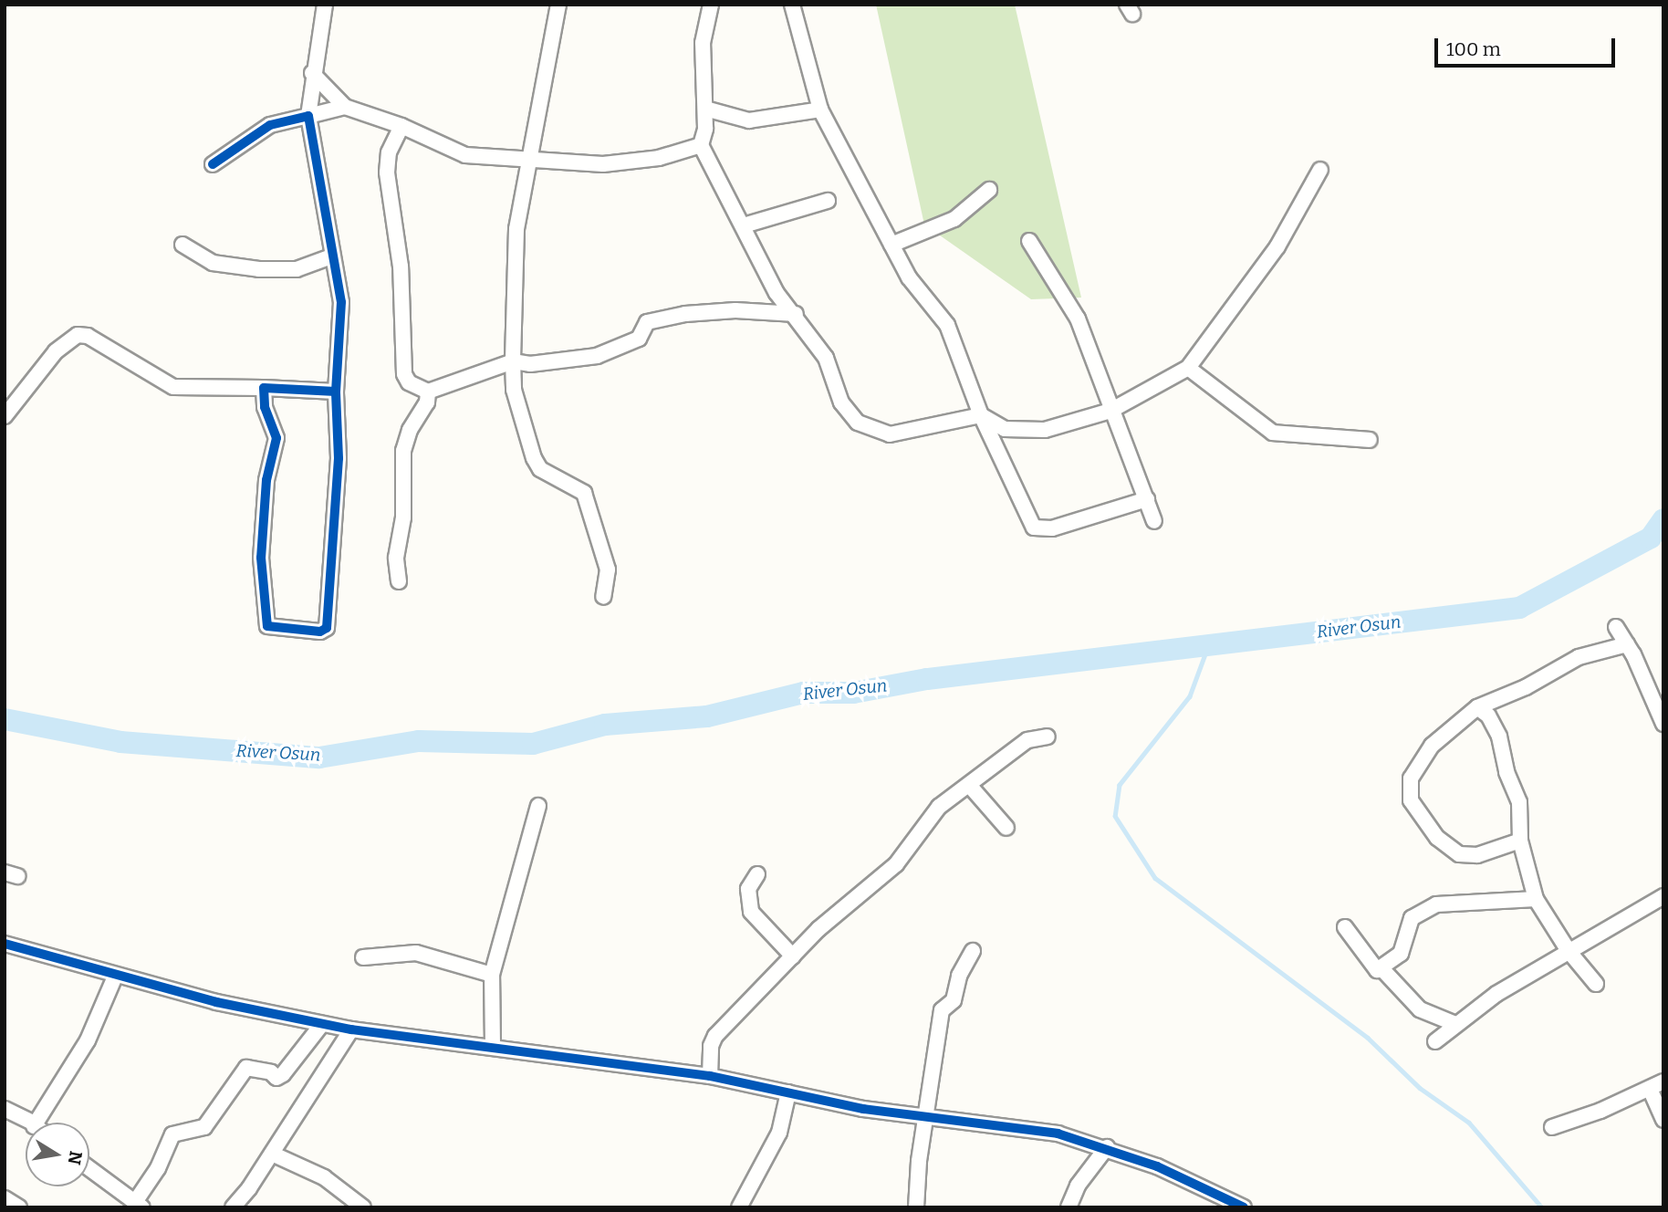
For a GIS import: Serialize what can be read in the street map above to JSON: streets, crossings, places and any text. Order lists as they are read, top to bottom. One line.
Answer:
{"water":["River Osun"],"scale_bar":"100 m","north":"right"}
